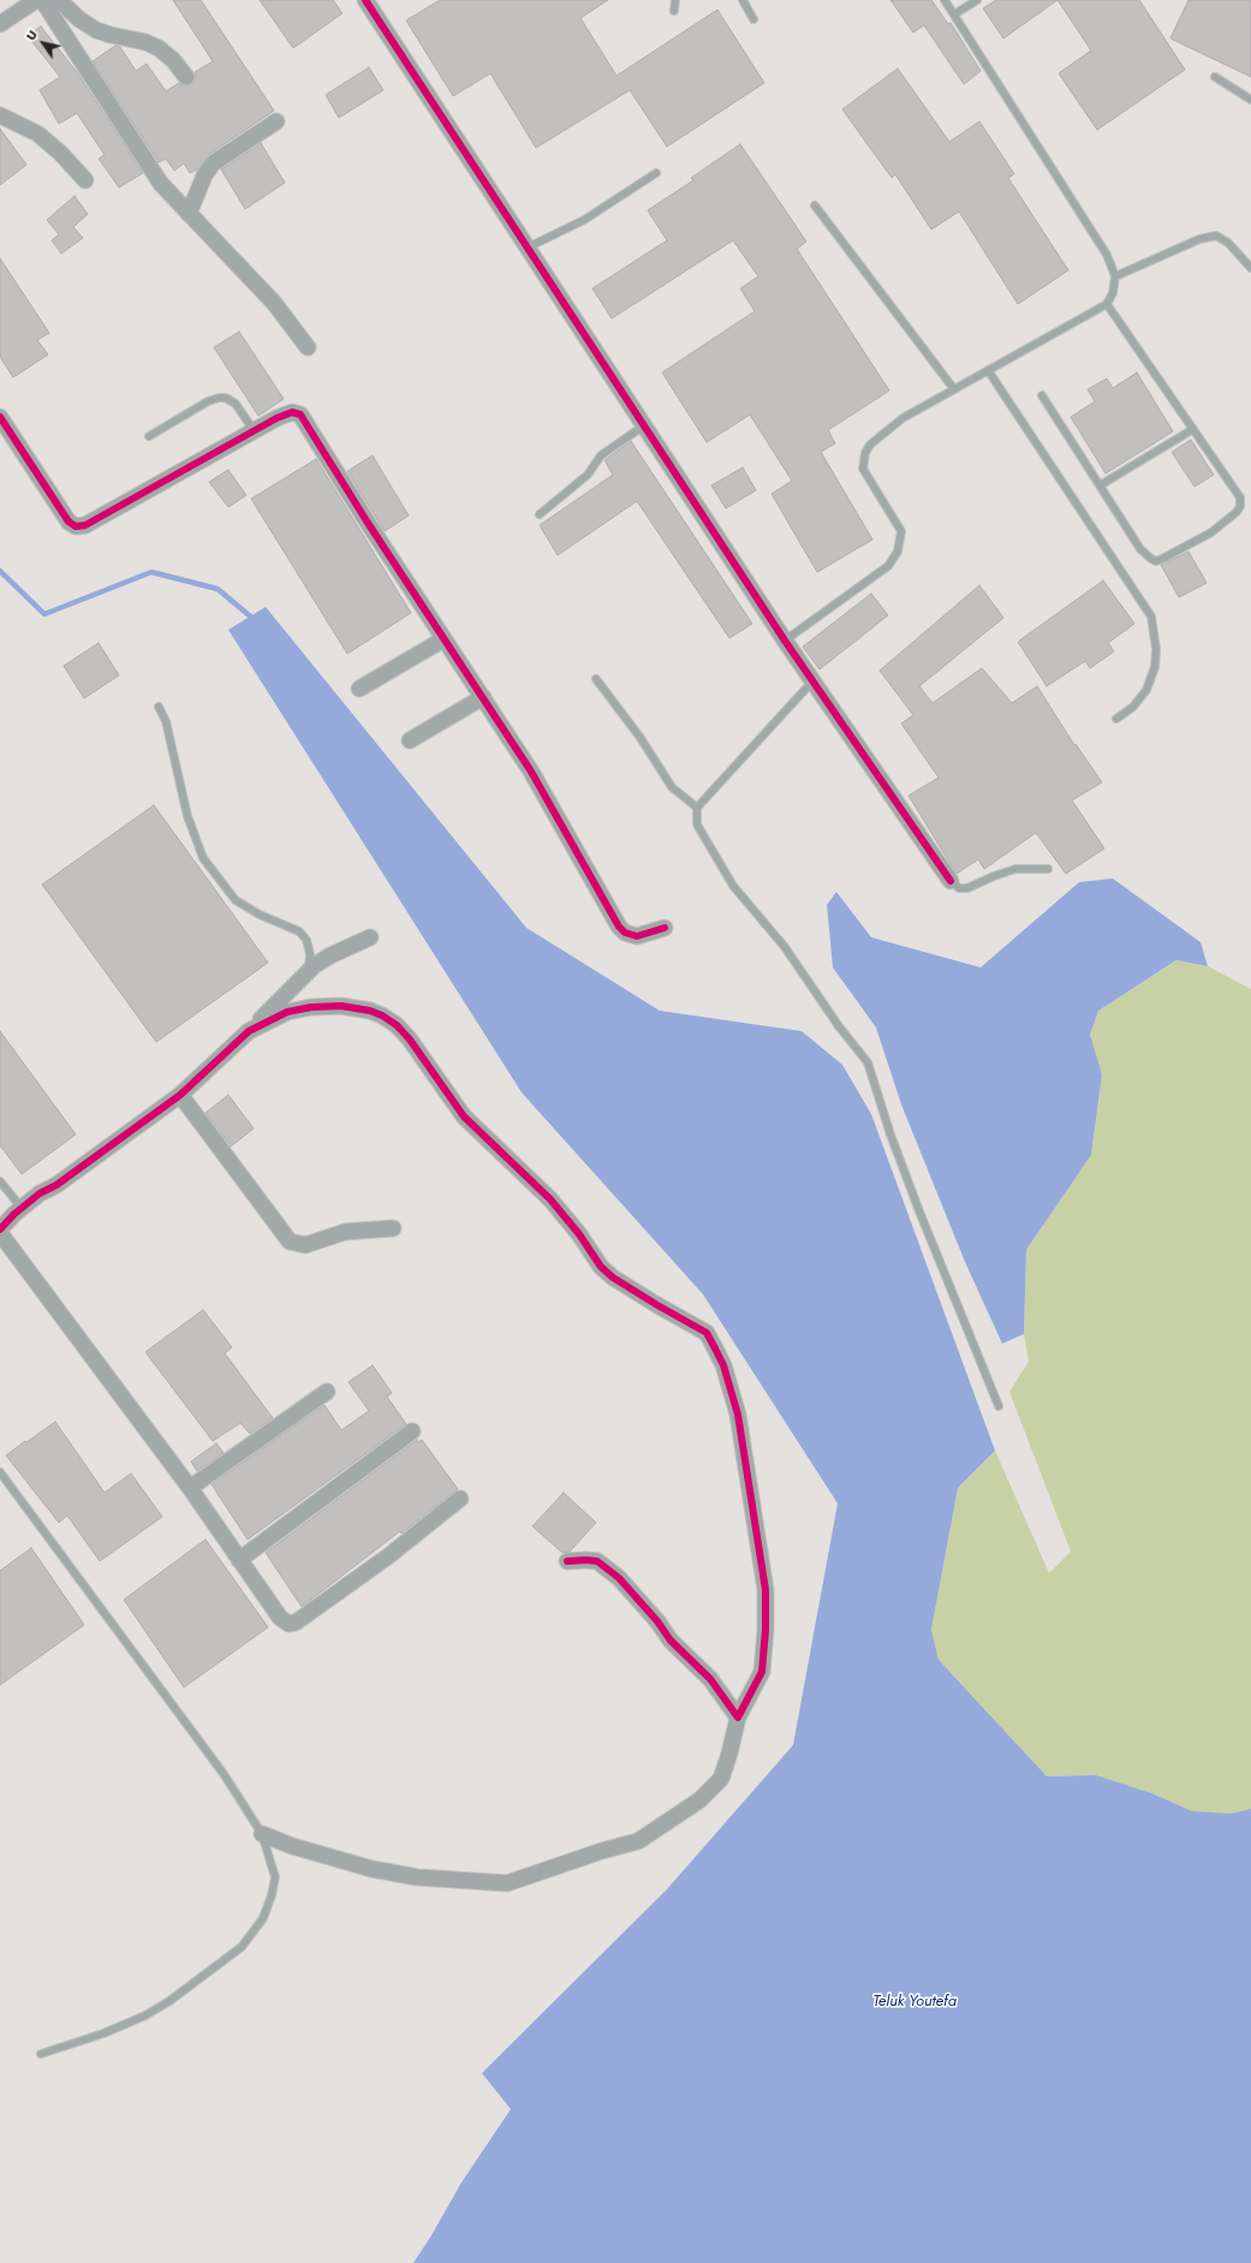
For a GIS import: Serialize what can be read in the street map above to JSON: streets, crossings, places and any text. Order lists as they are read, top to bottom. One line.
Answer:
{"water":["Teluk Youtefa"],"north":"top left"}
